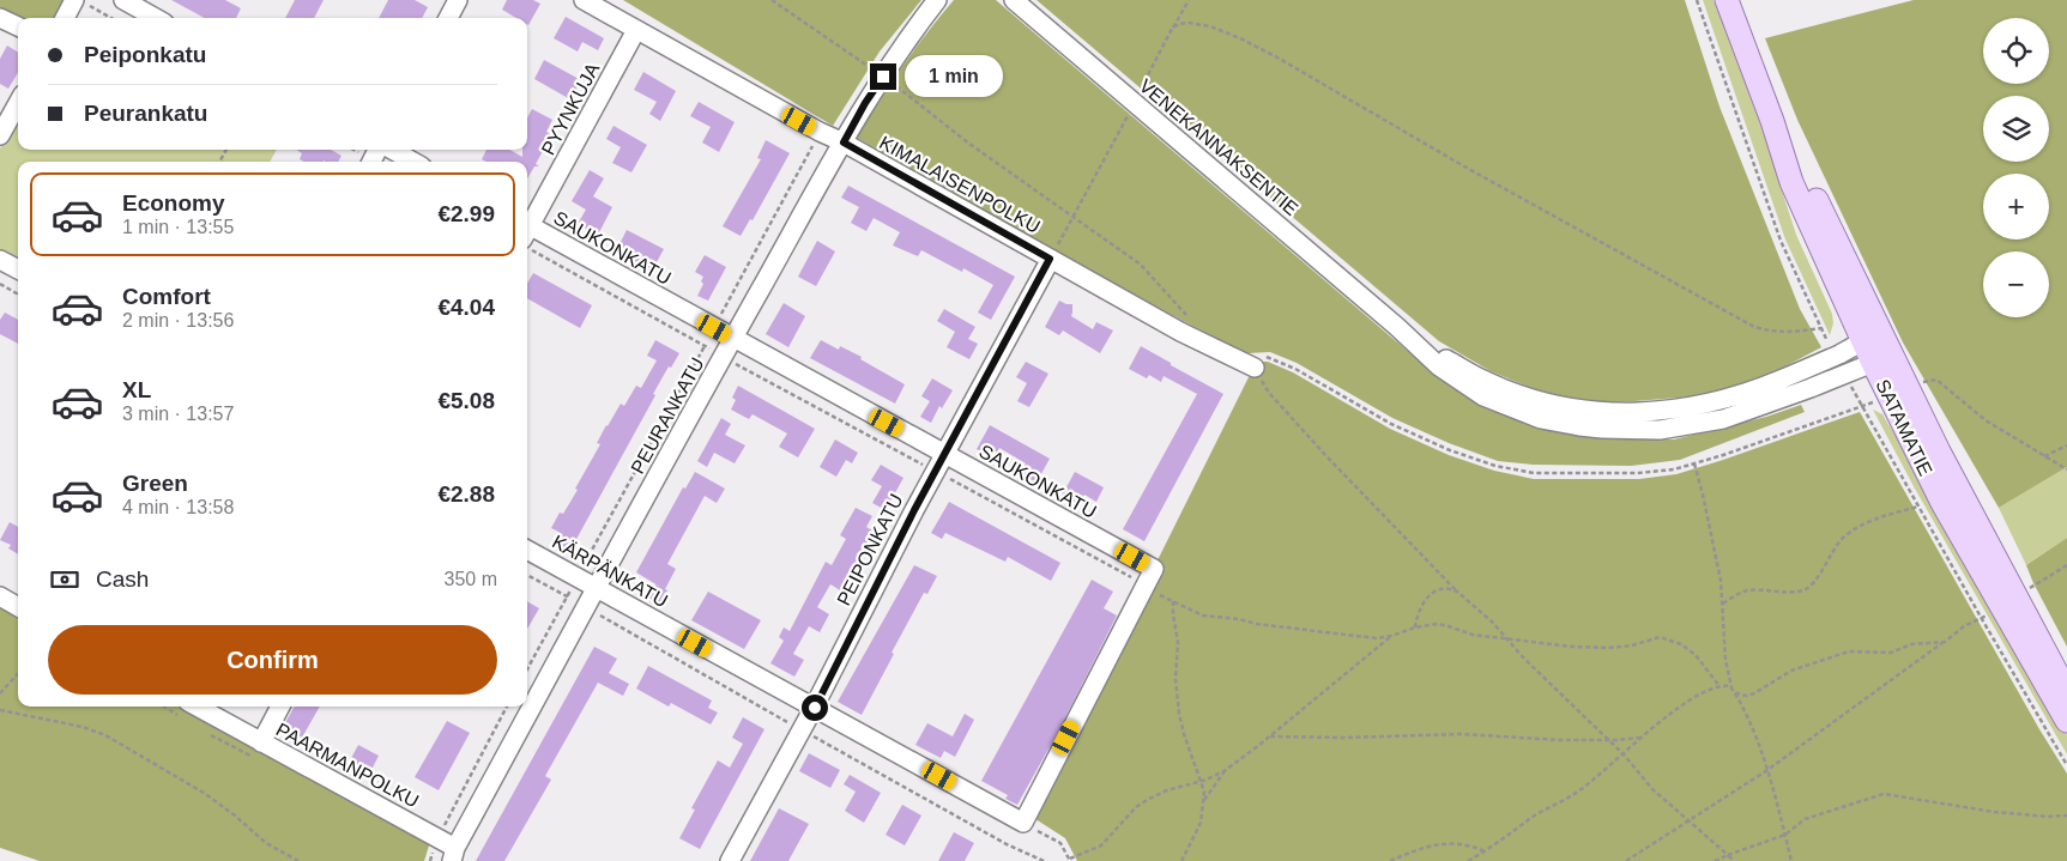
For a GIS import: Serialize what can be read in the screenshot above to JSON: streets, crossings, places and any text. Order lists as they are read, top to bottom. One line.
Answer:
{"streets":{"main road":["SATAMATIE"],"street":["PYYNKUJA","VENEKANNAKSENTIE","KIMALAISENPOLKU","SAUKONKATU","PEURANKATU","PEIPONKATU","KÄRPÄNKATU","PAARMANPOLKU"]},"crossings":[["PYYNKUJA","KIMALAISENPOLKU"],["VENEKANNAKSENTIE","SATAMATIE"],["KIMALAISENPOLKU","PEURANKATU"],["KIMALAISENPOLKU","PEIPONKATU"],["SAUKONKATU","PEURANKATU"],["SAUKONKATU","PEIPONKATU"],["SAUKONKATU","KÄRPÄNKATU"],["PEURANKATU","KÄRPÄNKATU"],["PEURANKATU","PAARMANPOLKU"],["PEIPONKATU","KÄRPÄNKATU"]],"page":{"map_buttons":["+","−"],"banner":["Peiponkatu","Peurankatu"],"bubble":"1 min","list":[{"name":"Economy","note":"1 min · 13:55","value":"€2.99"},{"name":"Comfort","note":"2 min · 13:56","value":"€4.04"},{"name":"XL","note":"3 min · 13:57","value":"€5.08"},{"name":"Green","note":"4 min · 13:58","value":"€2.88"}],"pay":["Cash","350 m"],"buttons":"Confirm"}}
